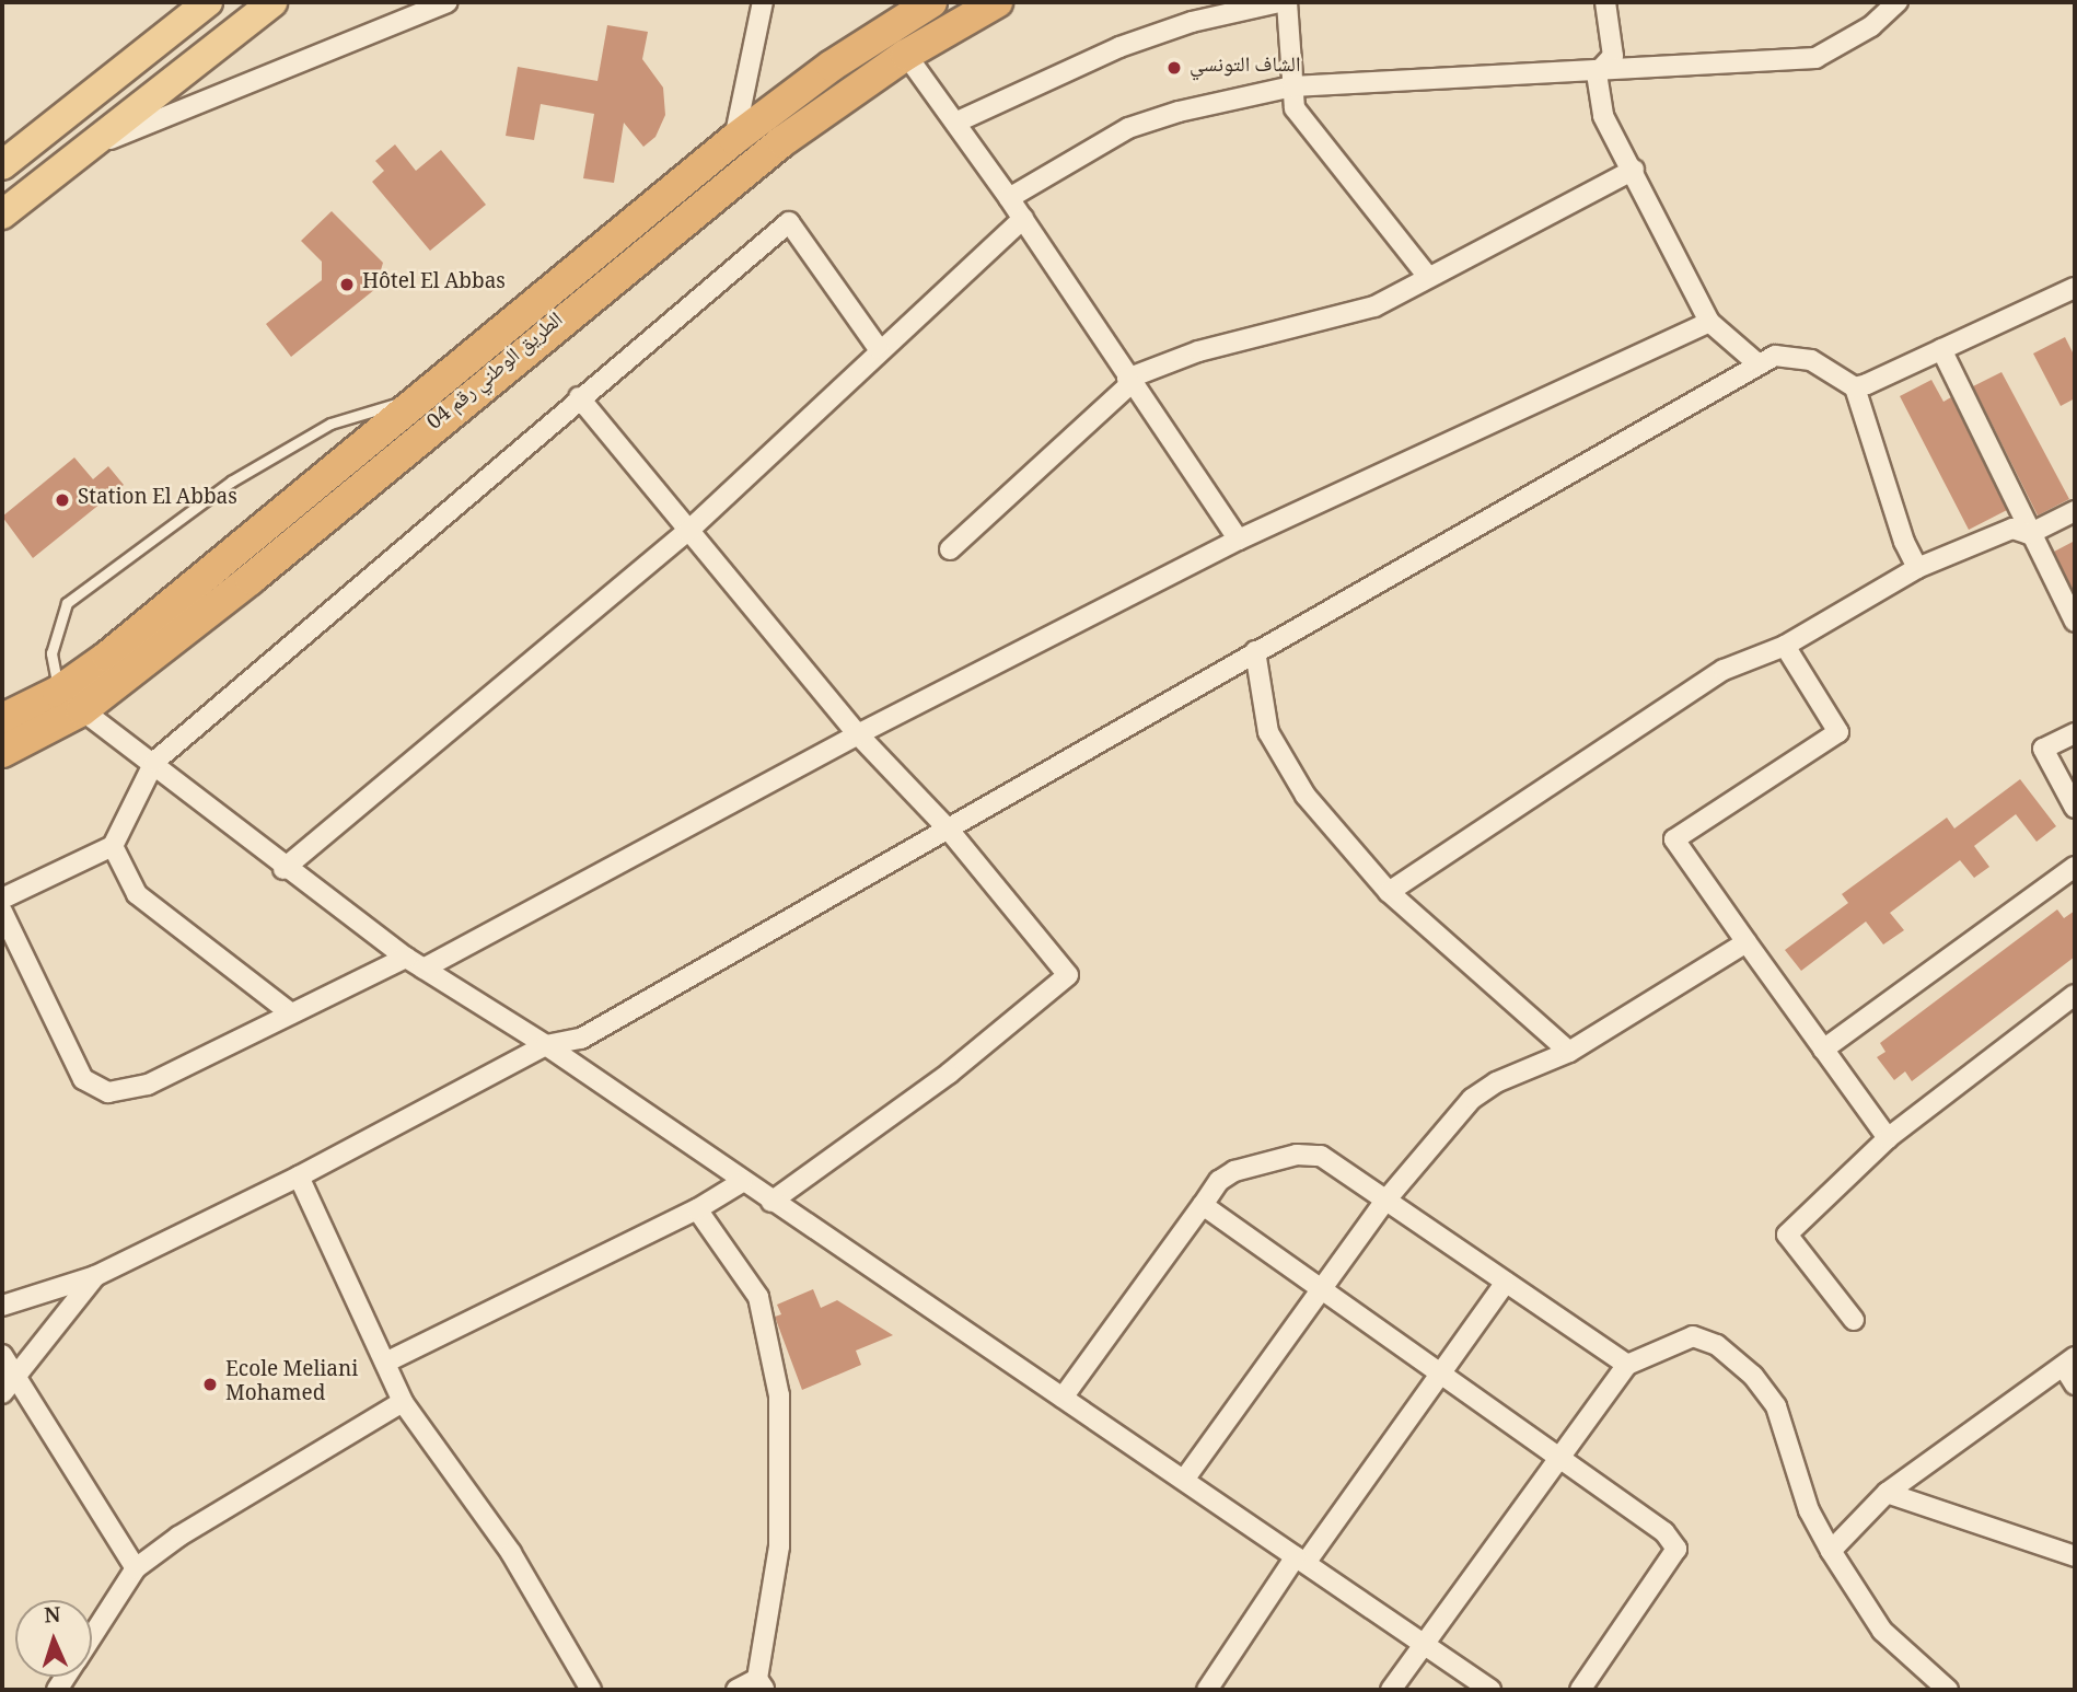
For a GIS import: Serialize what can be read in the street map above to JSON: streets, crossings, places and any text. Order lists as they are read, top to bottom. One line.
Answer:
{"streets":{"highway":["الطريق الوطني رقم 04"]},"places":["الشاف التونسي","Hôtel El Abbas","Station El Abbas","Ecole Meliani Mohamed"],"north":"top"}
